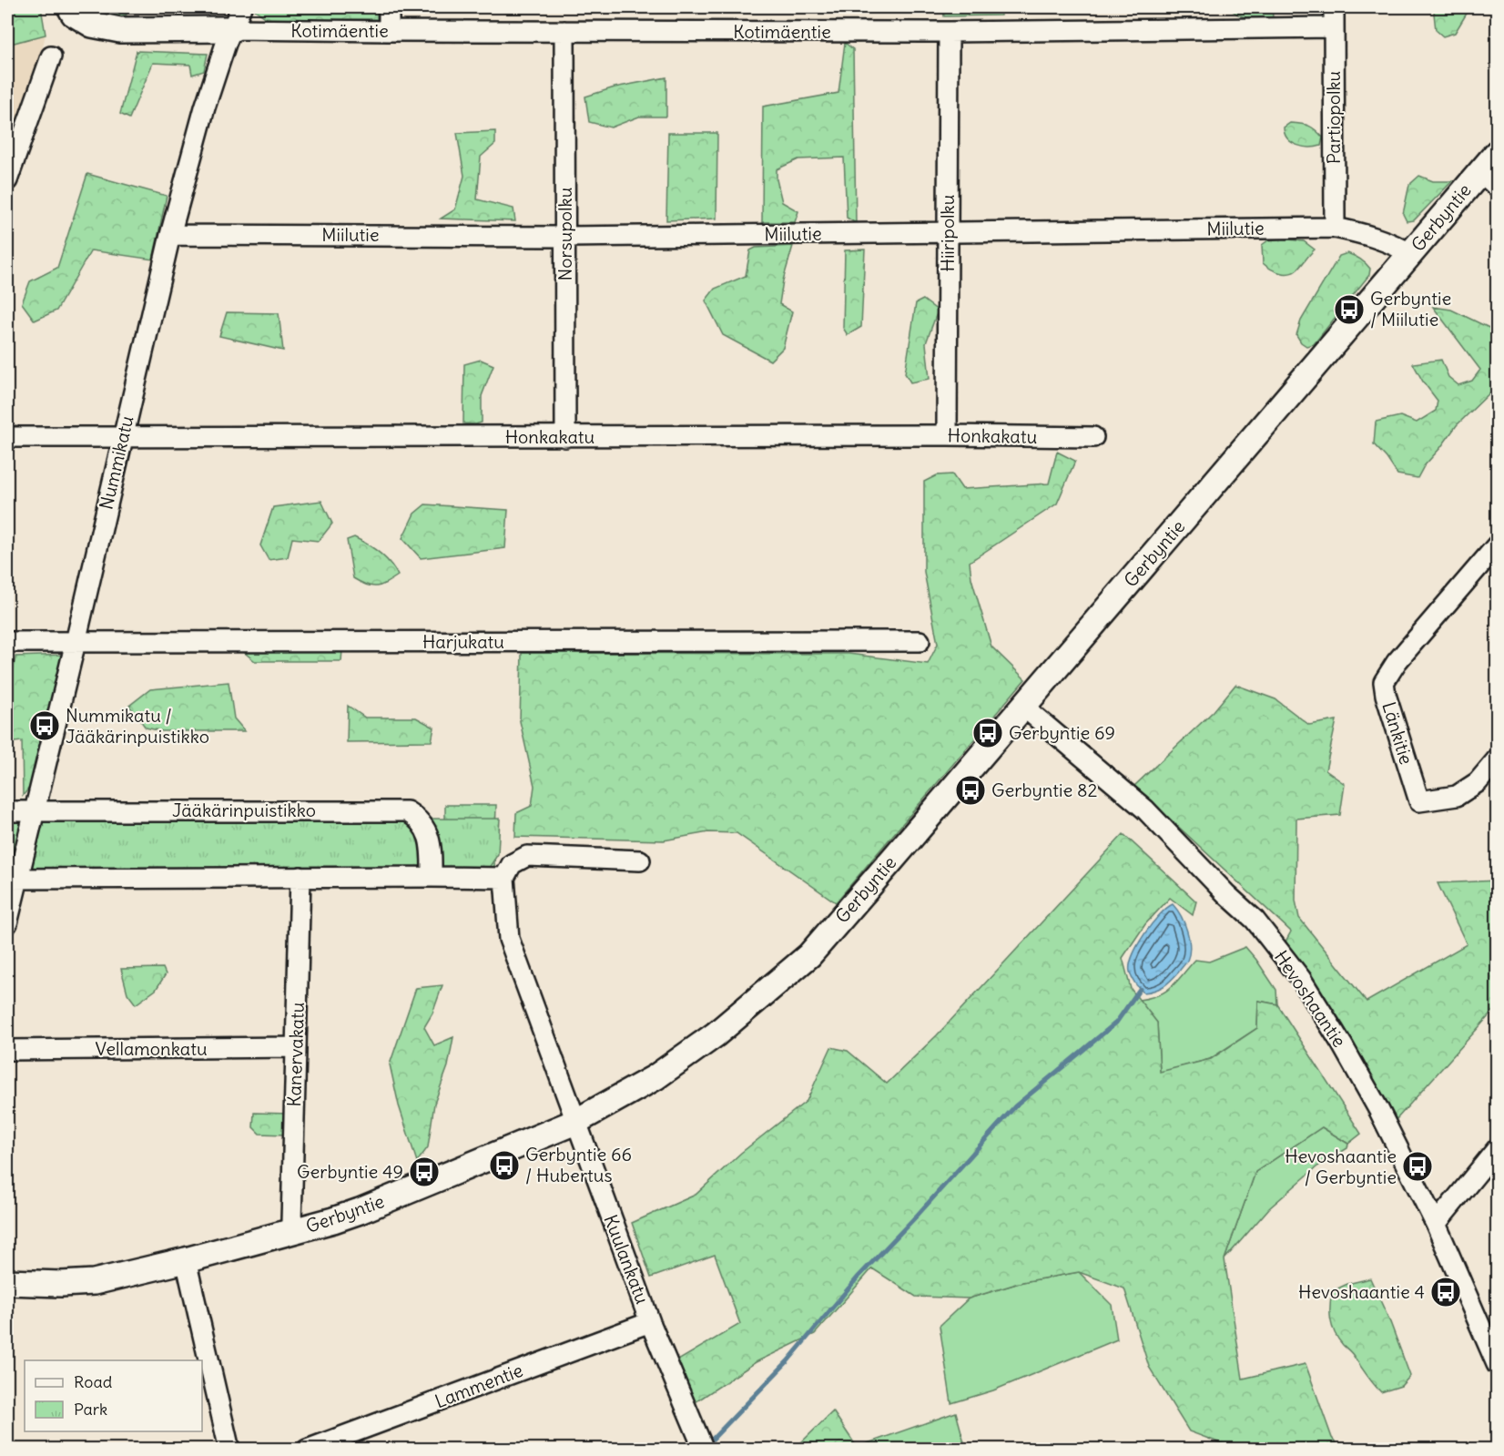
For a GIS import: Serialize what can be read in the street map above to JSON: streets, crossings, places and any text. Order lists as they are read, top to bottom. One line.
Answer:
{"streets":{"main road":["Gerbyntie"],"street":["Kotimäentie","Partiopolku","Miilutie","Hiiripolku","Norsupolku","Honkakatu","Nummikatu","Harjukatu","Länkitie","Jääkärinpuistikko","Hevoshaantie","Vellamonkatu","Kanervakatu","Kuulankatu","Lammentie"]},"crossings":[["Kotimäentie","Partiopolku"],["Kotimäentie","Hiiripolku"],["Kotimäentie","Norsupolku"],["Kotimäentie","Nummikatu"],["Partiopolku","Miilutie"],["Gerbyntie","Miilutie"],["Gerbyntie","Hevoshaantie"],["Gerbyntie","Kanervakatu"],["Gerbyntie","Kuulankatu"],["Miilutie","Hiiripolku"],["Miilutie","Norsupolku"],["Miilutie","Nummikatu"],["Hiiripolku","Honkakatu"],["Norsupolku","Honkakatu"],["Honkakatu","Nummikatu"],["Nummikatu","Harjukatu"],["Nummikatu","Jääkärinpuistikko"],["Vellamonkatu","Kanervakatu"],["Kuulankatu","Lammentie"]],"places":{"bus stop":["Gerbyntie / Miilutie","Nummikatu / Jääkärinpuistikko","Gerbyntie 69","Gerbyntie 82","Gerbyntie 66 / Hubertus","Hevoshaantie / Gerbyntie","Gerbyntie 49","Hevoshaantie 4"]},"legend":["Road","Park"]}
